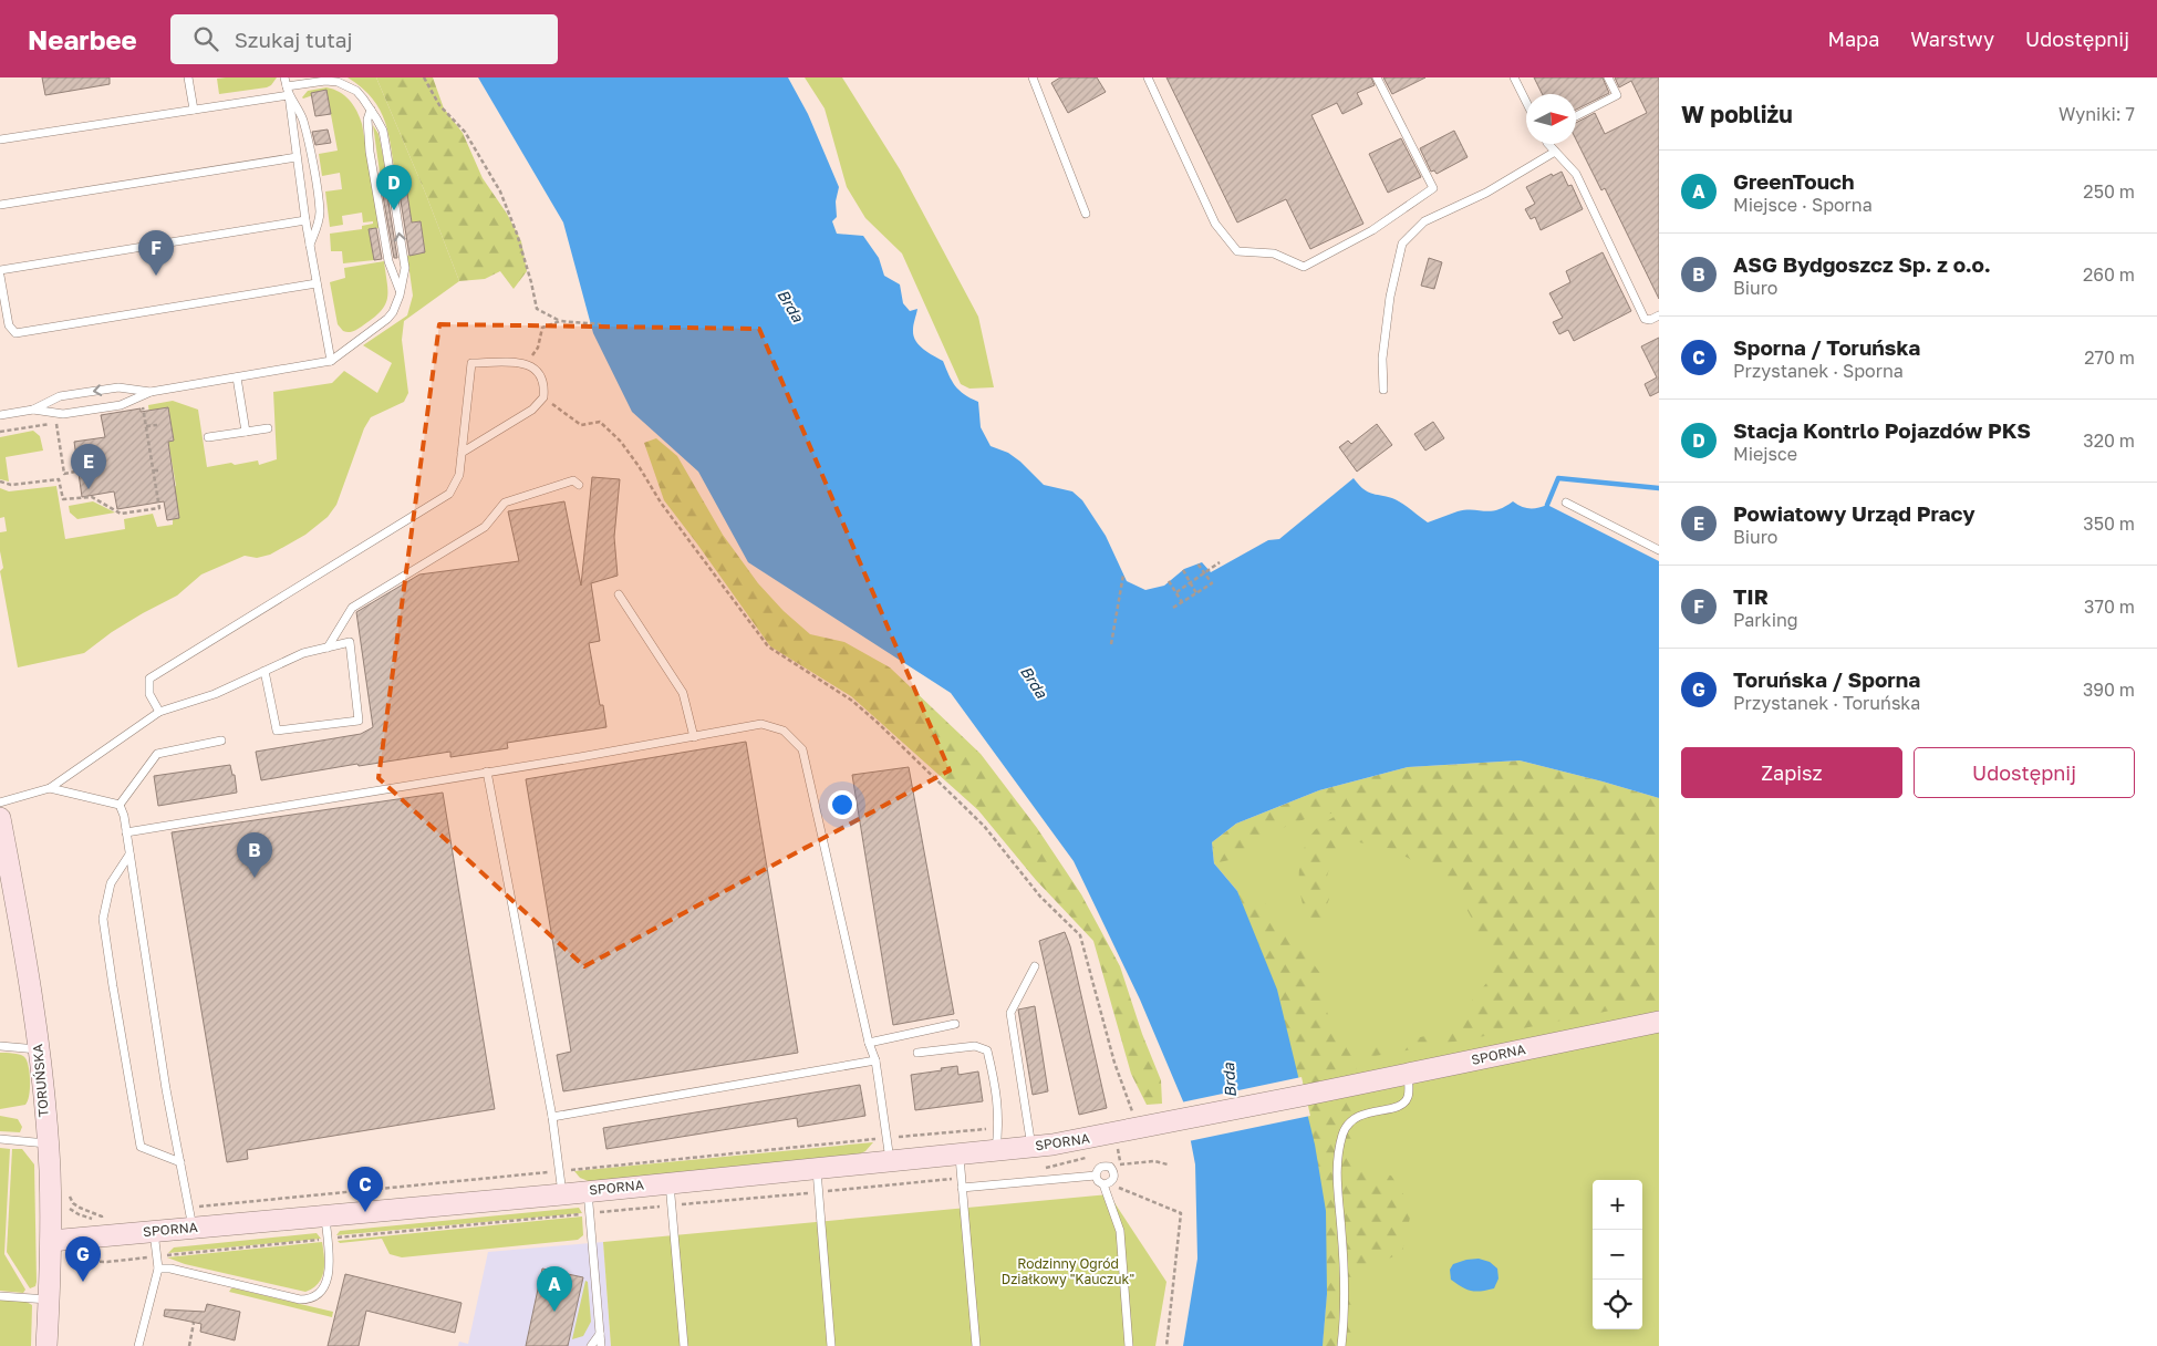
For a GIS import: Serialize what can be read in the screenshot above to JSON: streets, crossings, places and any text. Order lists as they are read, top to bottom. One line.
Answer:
{"streets":{"street":["SPORNA","TORUŃSKA"]},"crossings":[["SPORNA","TORUŃSKA"]],"water":["Brda"],"parks":["Rodzinny Ogród Działkowy \"Kauczuk\""],"north":"right","page":{"header":"Nearbee","search":"Szukaj tutaj","nav":["Mapa","Warstwy","Udostępnij"],"heading":["W pobliżu","Wyniki: 7"],"list":[{"mark":"A","name":"GreenTouch","note":"Miejsce · Sporna","value":"250 m"},{"mark":"B","name":"ASG Bydgoszcz Sp. z o.o.","note":"Biuro","value":"260 m"},{"mark":"C","name":"Sporna / Toruńska","note":"Przystanek · Sporna","value":"270 m"},{"mark":"D","name":"Stacja Kontrlo Pojazdów PKS","note":"Miejsce","value":"320 m"},{"mark":"E","name":"Powiatowy Urząd Pracy","note":"Biuro","value":"350 m"},{"mark":"F","name":"TIR","note":"Parking","value":"370 m"},{"mark":"G","name":"Toruńska / Sporna","note":"Przystanek · Toruńska","value":"390 m"}],"pins":["D","F","E","B","C","G","A"],"buttons":["Zapisz","Udostępnij"],"map_buttons":["+","−"]}}
